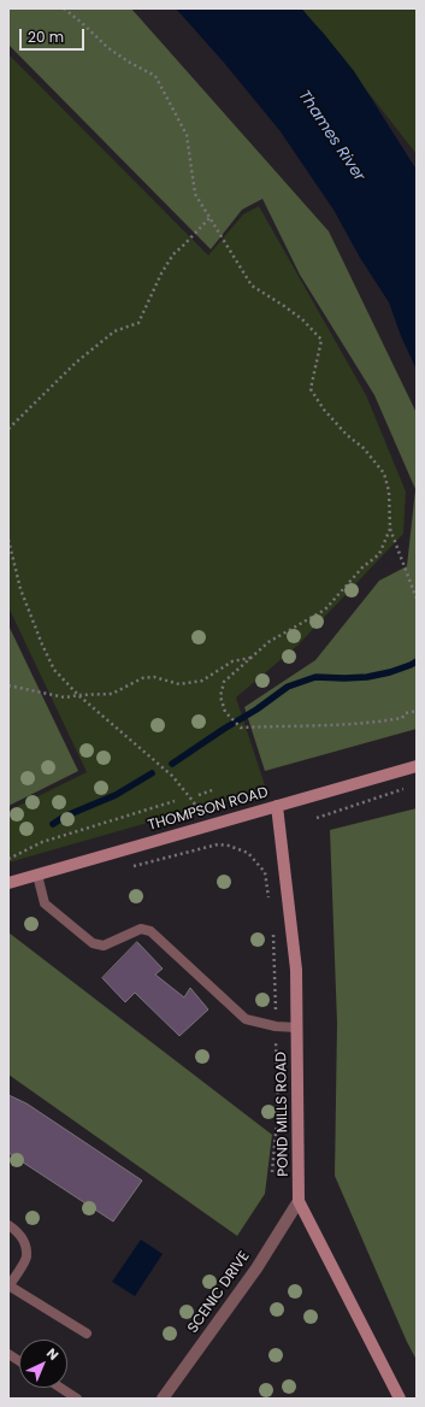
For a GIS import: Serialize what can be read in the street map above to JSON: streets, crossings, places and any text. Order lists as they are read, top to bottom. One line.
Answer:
{"streets":{"main road":["THOMPSON ROAD","POND MILLS ROAD"],"street":["SCENIC DRIVE"]},"crossings":[["THOMPSON ROAD","POND MILLS ROAD"],["POND MILLS ROAD","SCENIC DRIVE"]],"water":["Thames River"],"scale_bar":"20 m","north":"top right"}
